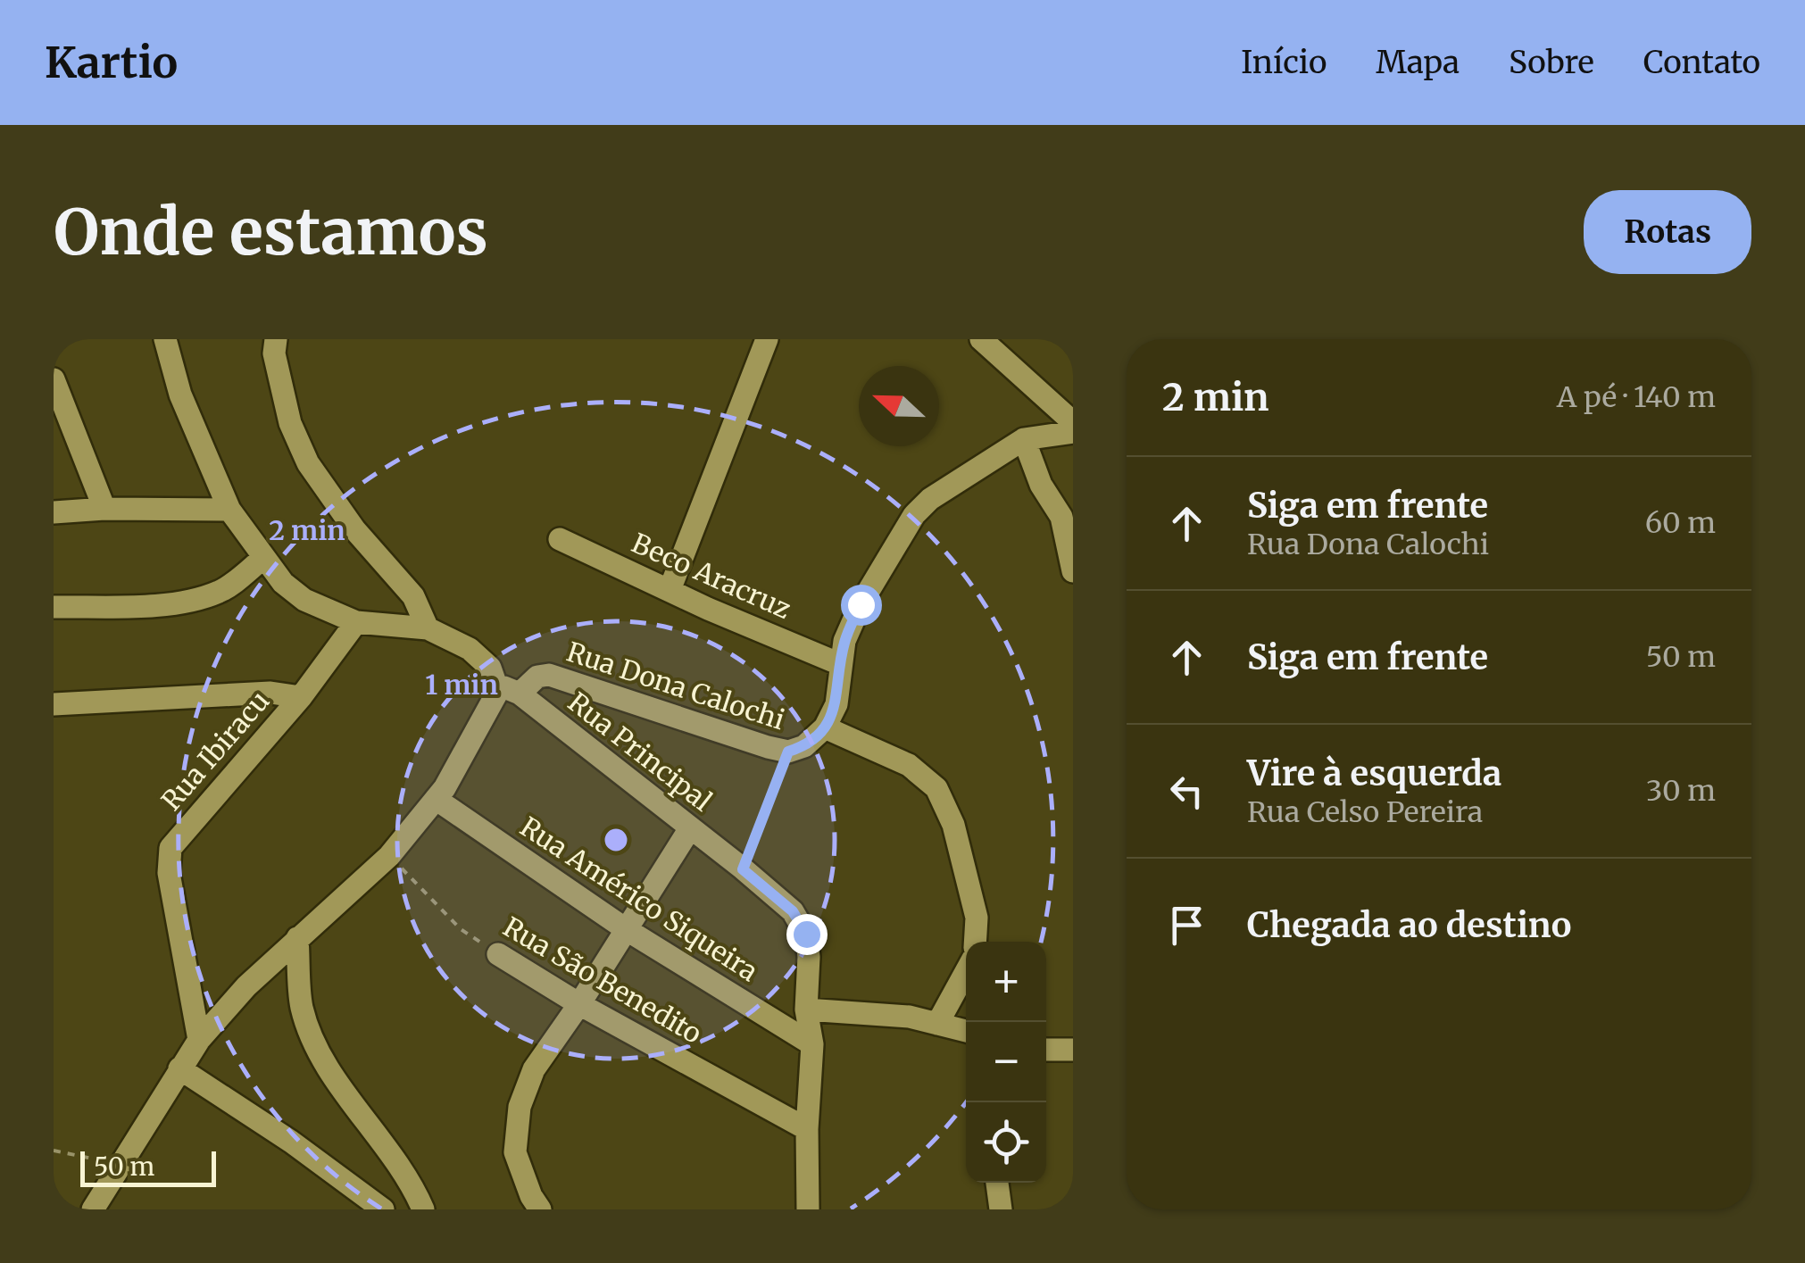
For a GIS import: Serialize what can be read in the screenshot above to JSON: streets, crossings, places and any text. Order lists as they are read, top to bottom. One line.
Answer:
{"streets":{"street":["Beco Aracruz","Rua Dona Calochi","Rua Ibiracu","Rua Principal","Rua Américo Siqueira","Rua São Benedito"]},"crossings":[["Rua Dona Calochi","Rua Principal"],["Rua Principal","Rua Américo Siqueira"],["Rua Principal","Rua São Benedito"]],"scale_bar":"50 m","north":"left","page":{"header":"Kartio","nav":["Início","Mapa","Sobre","Contato"],"buttons":"Rotas","title":"Onde estamos","heading":["2 min","A pé · 140 m"],"list":[["Siga em frente","Rua Dona Calochi","60 m"],["Siga em frente","50 m"],["Vire à esquerda","Rua Celso Pereira","30 m"],"Chegada ao destino"],"map_buttons":["+","−"],"scale":"50 m"},"rings":["2 min","1 min"]}
